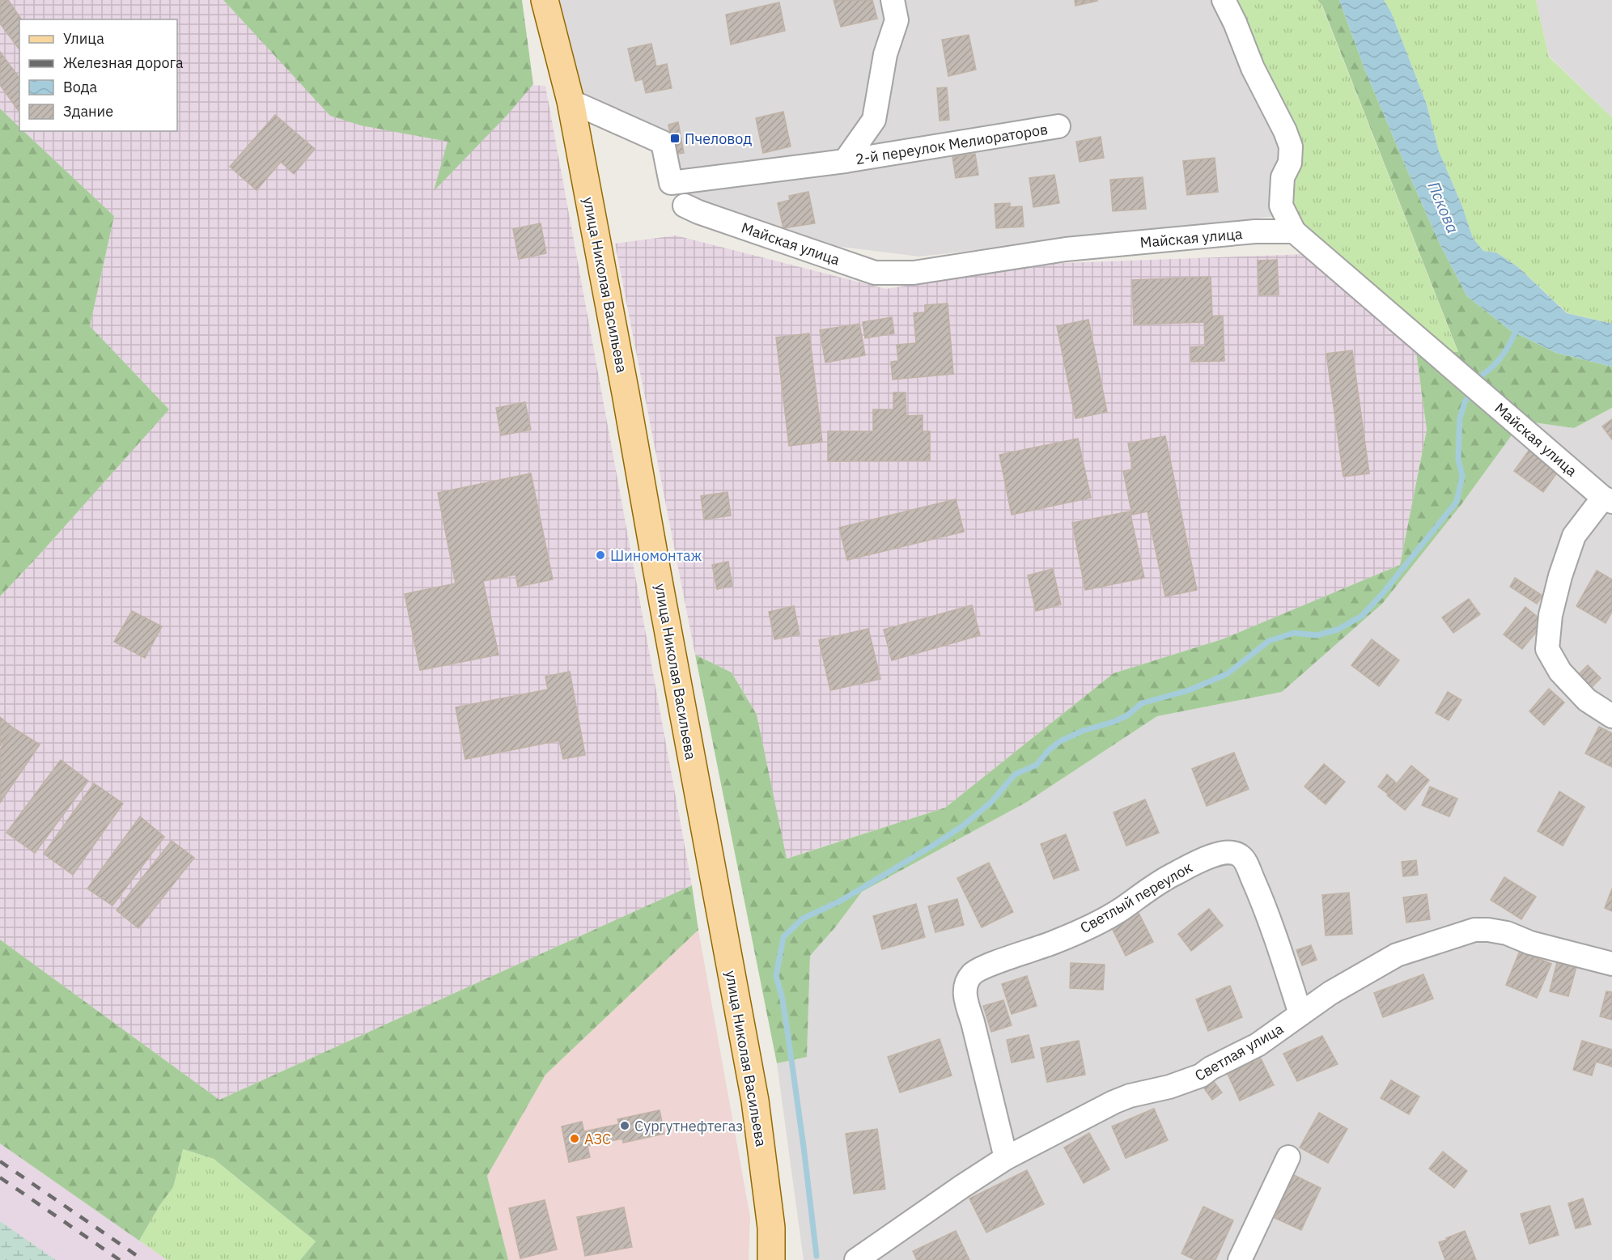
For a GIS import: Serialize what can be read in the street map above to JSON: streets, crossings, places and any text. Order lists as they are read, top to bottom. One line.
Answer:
{"streets":{"main road":["улица Николая Васильева"],"street":["2-й переулок Мелиораторов","Майская улица","Светлый переулок","Светлая улица"]},"crossings":[["2-й переулок Мелиораторов","улица Николая Васильева"],["Светлый переулок","Светлая улица"]],"water":["Пскова"],"places":{"transit":["Пчеловод"],"other":["Шиномонтаж","Сургутнефтегаз","АЗС"]},"legend":["Улица","Железная дорога","Вода","Здание"]}
